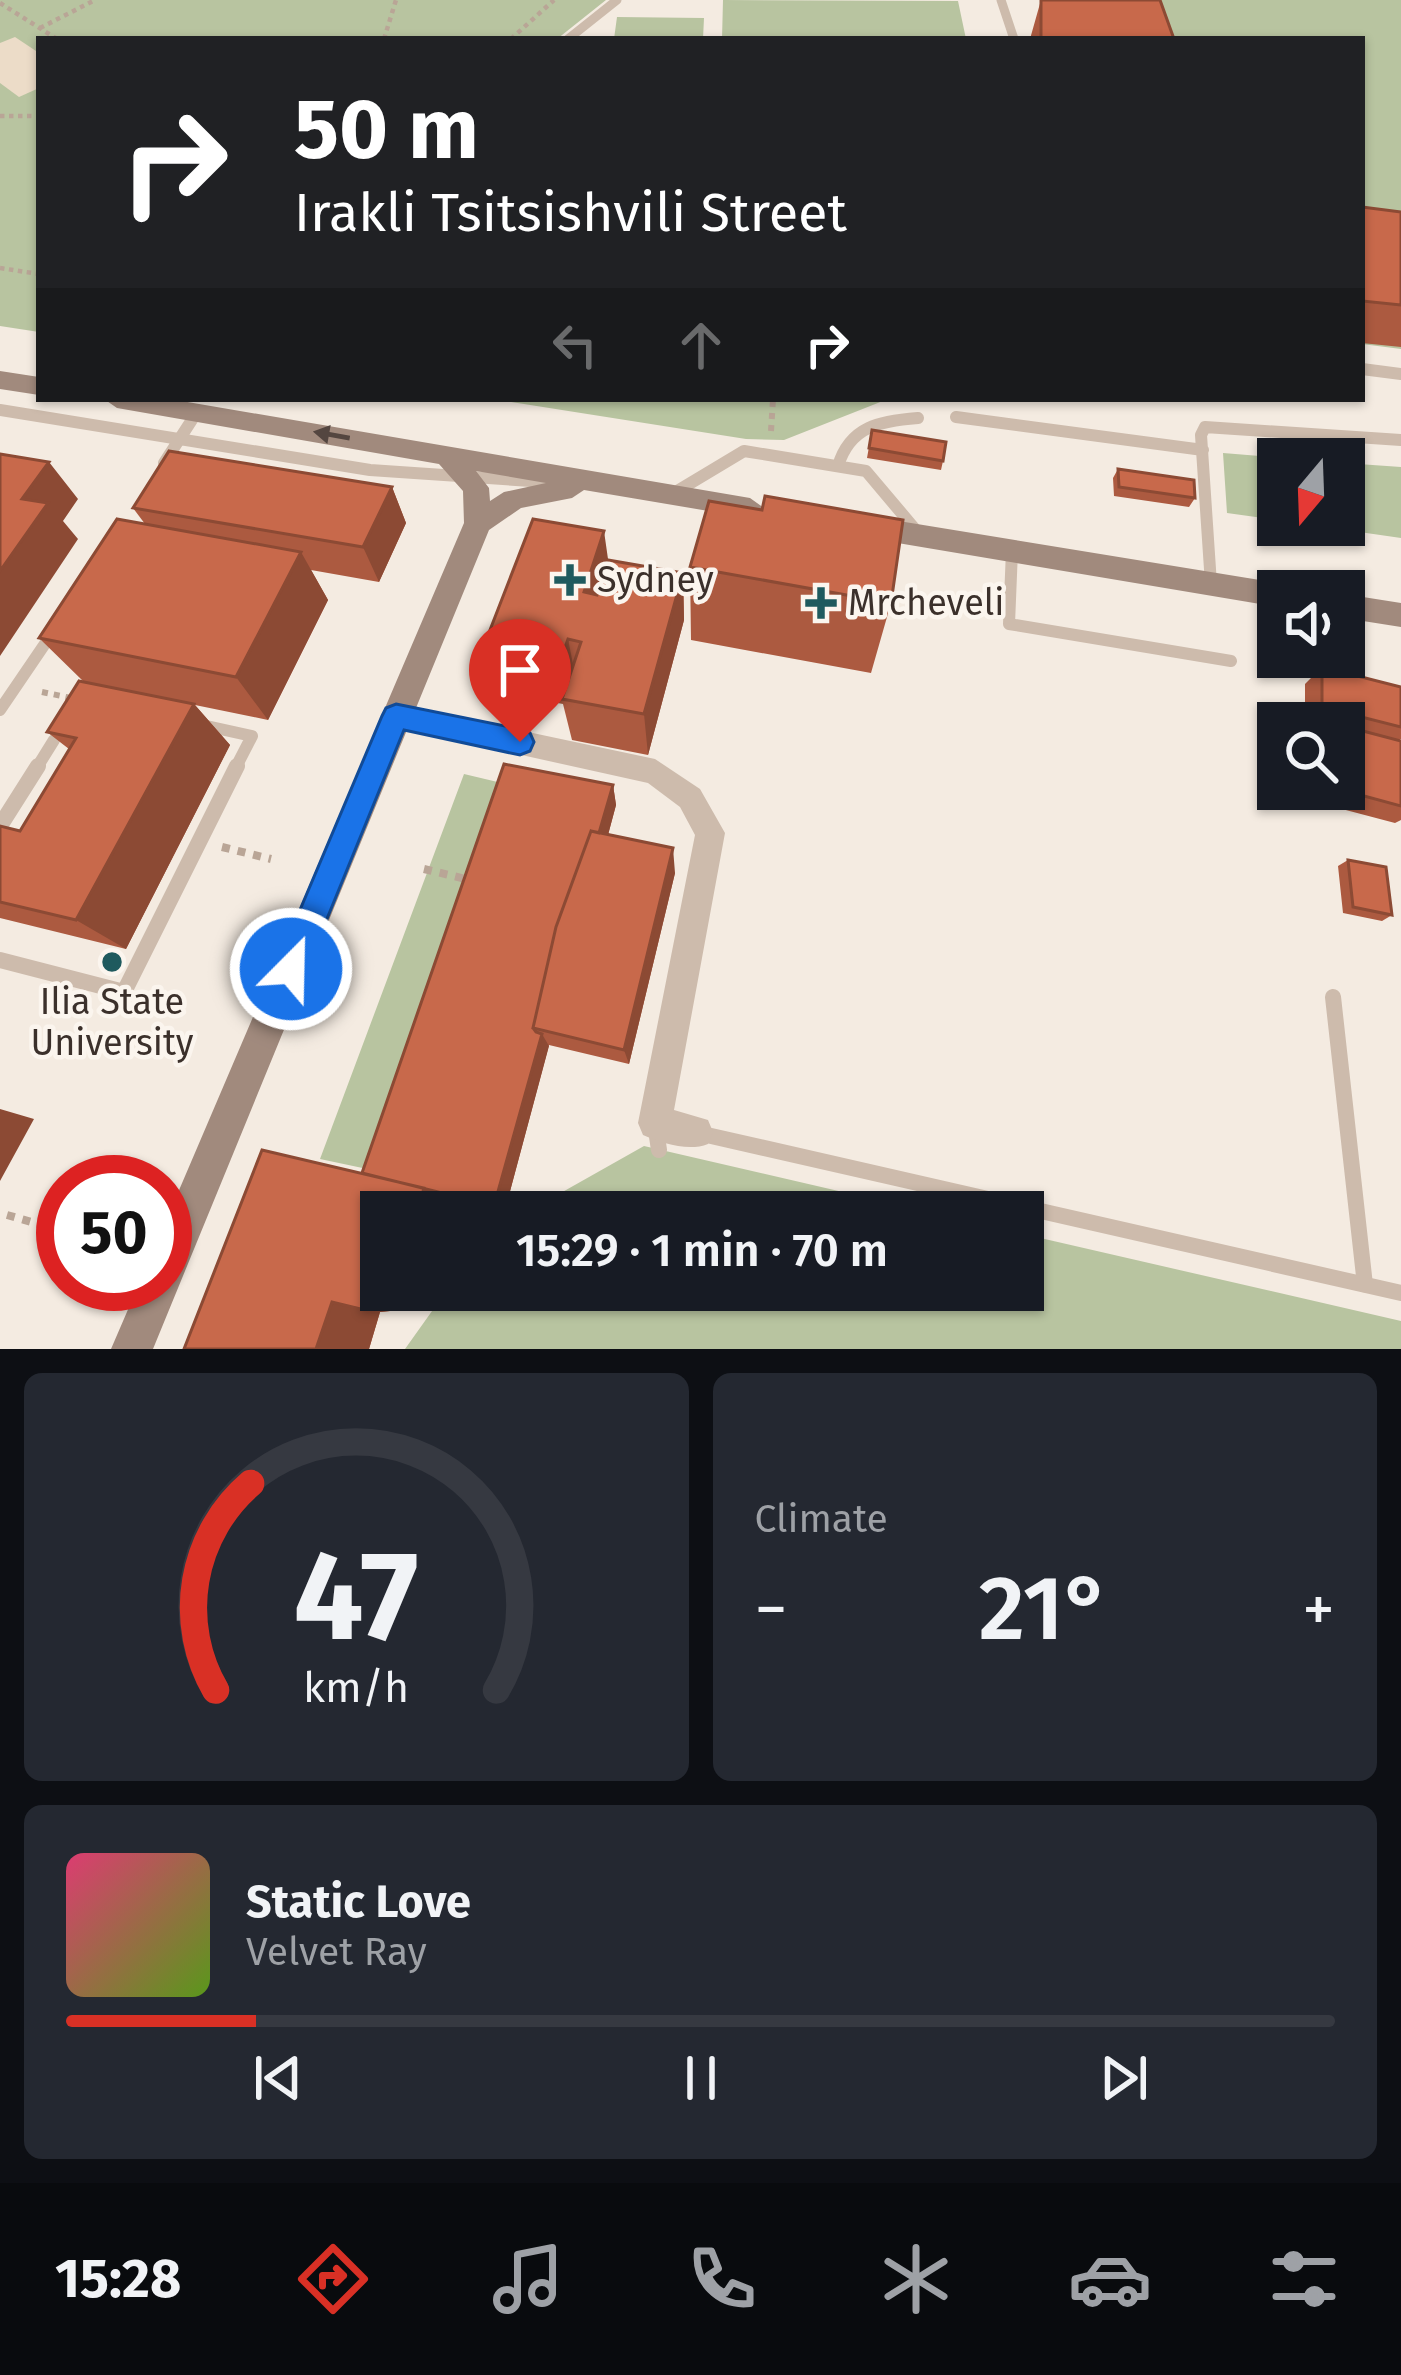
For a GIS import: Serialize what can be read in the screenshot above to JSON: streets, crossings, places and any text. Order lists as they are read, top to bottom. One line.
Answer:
{"places":{"health":["Sydney","Mrcheveli"],"other":["Ilia State University"]},"north":"bottom","page":{"turn":["50 m","Irakli Tsitsishvili Street"],"limit":"50","trip":"15:29 · 1 min · 70 m","tile":"Climate","heat":["−","21°","+"],"song":["Static Love","Velvet Ray"],"tabs":"15:28","gauge":["47","km/h"]}}
